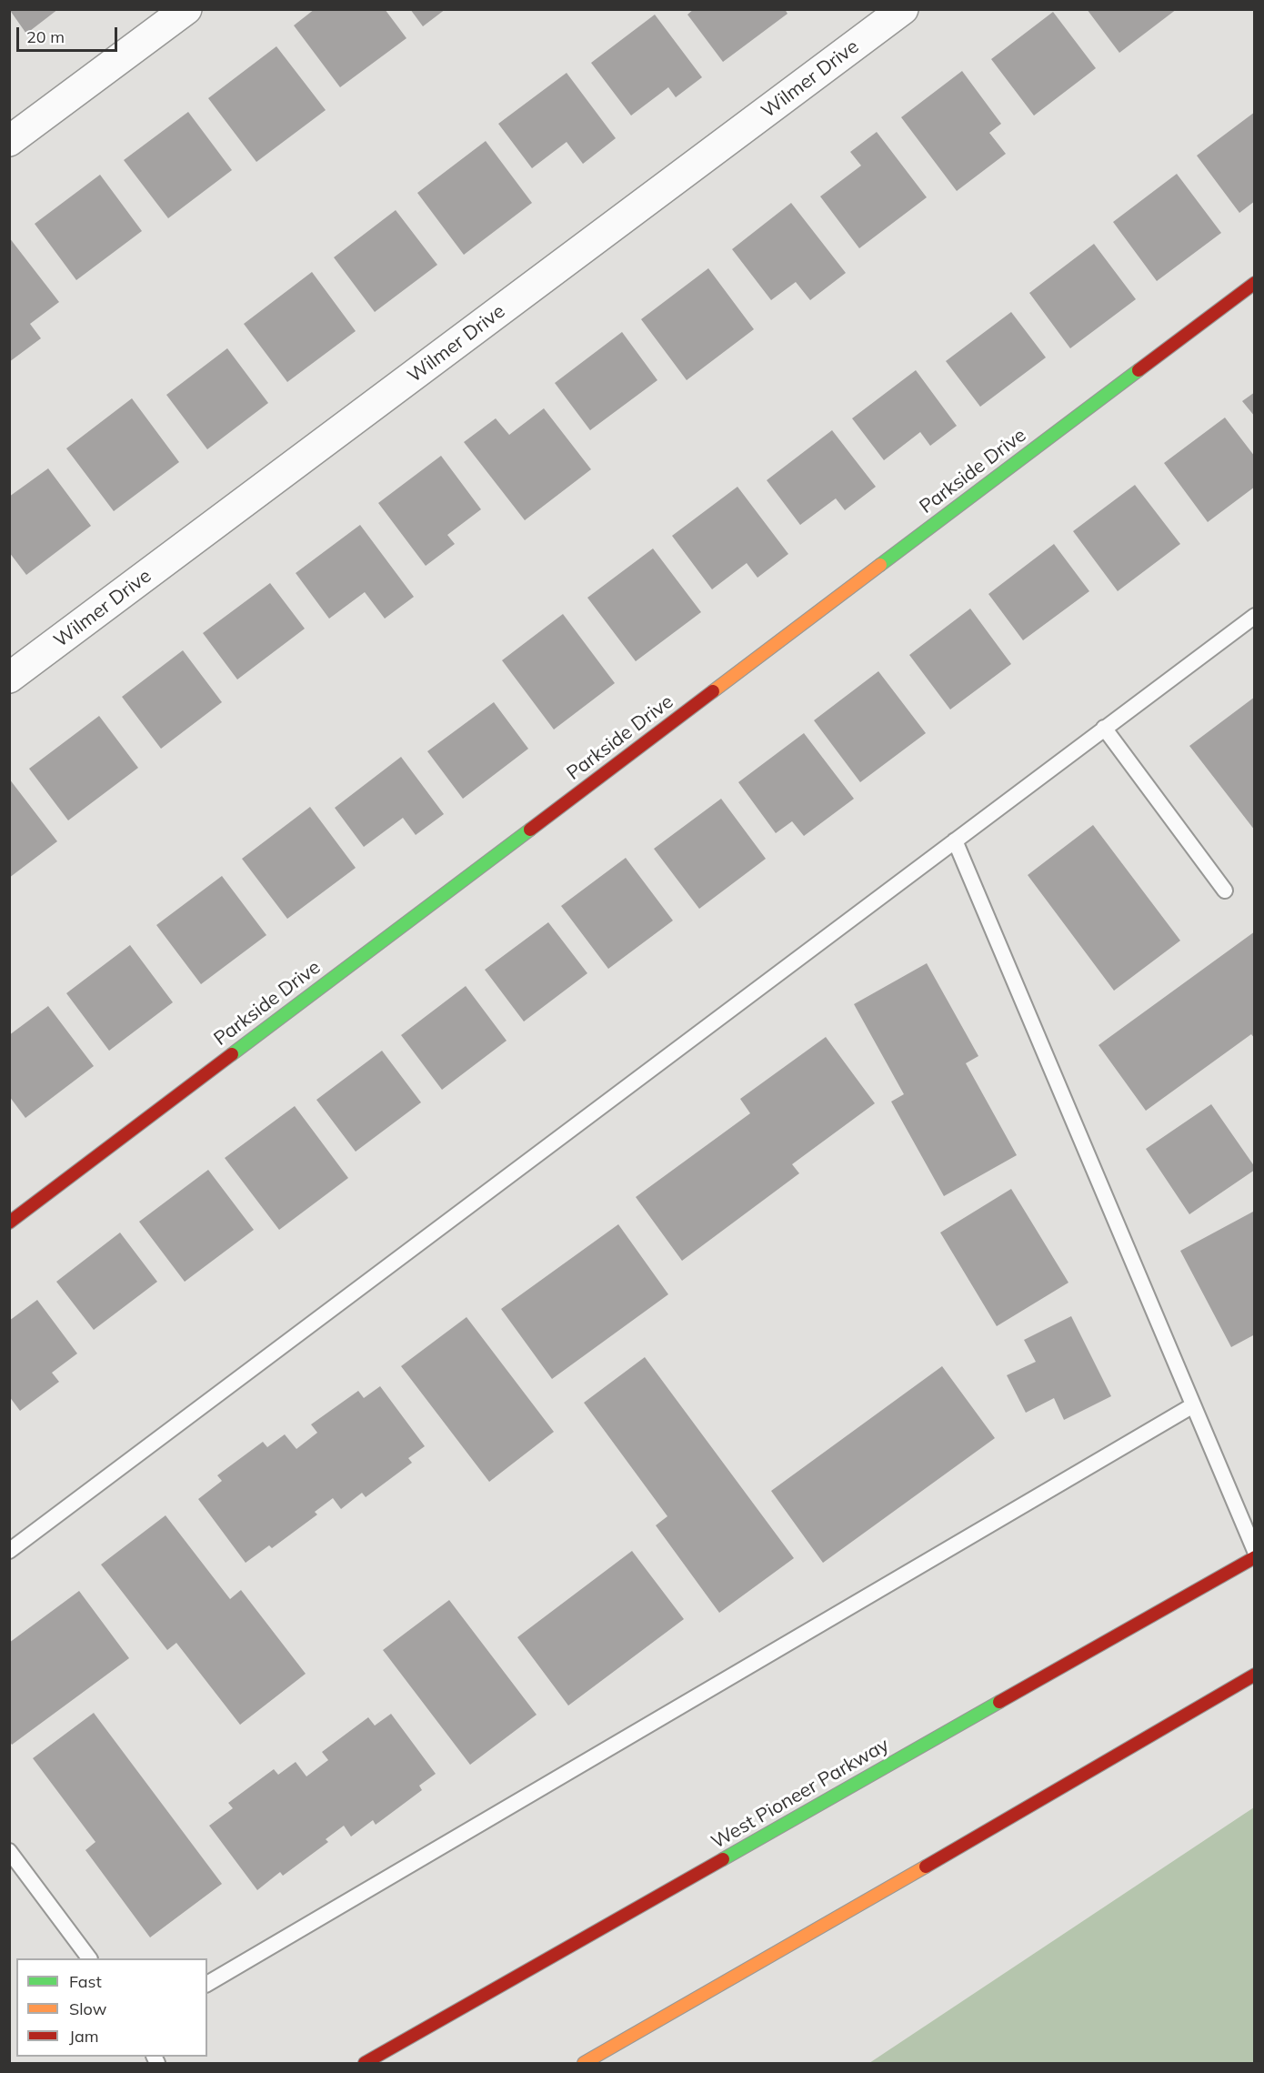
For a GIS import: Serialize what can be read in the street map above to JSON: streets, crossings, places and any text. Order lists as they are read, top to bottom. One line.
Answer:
{"streets":{"main road":["Parkside Drive","West Pioneer Parkway"],"street":["Wilmer Drive"]},"legend":["Fast","Slow","Jam"],"scale_bar":"20 m"}
